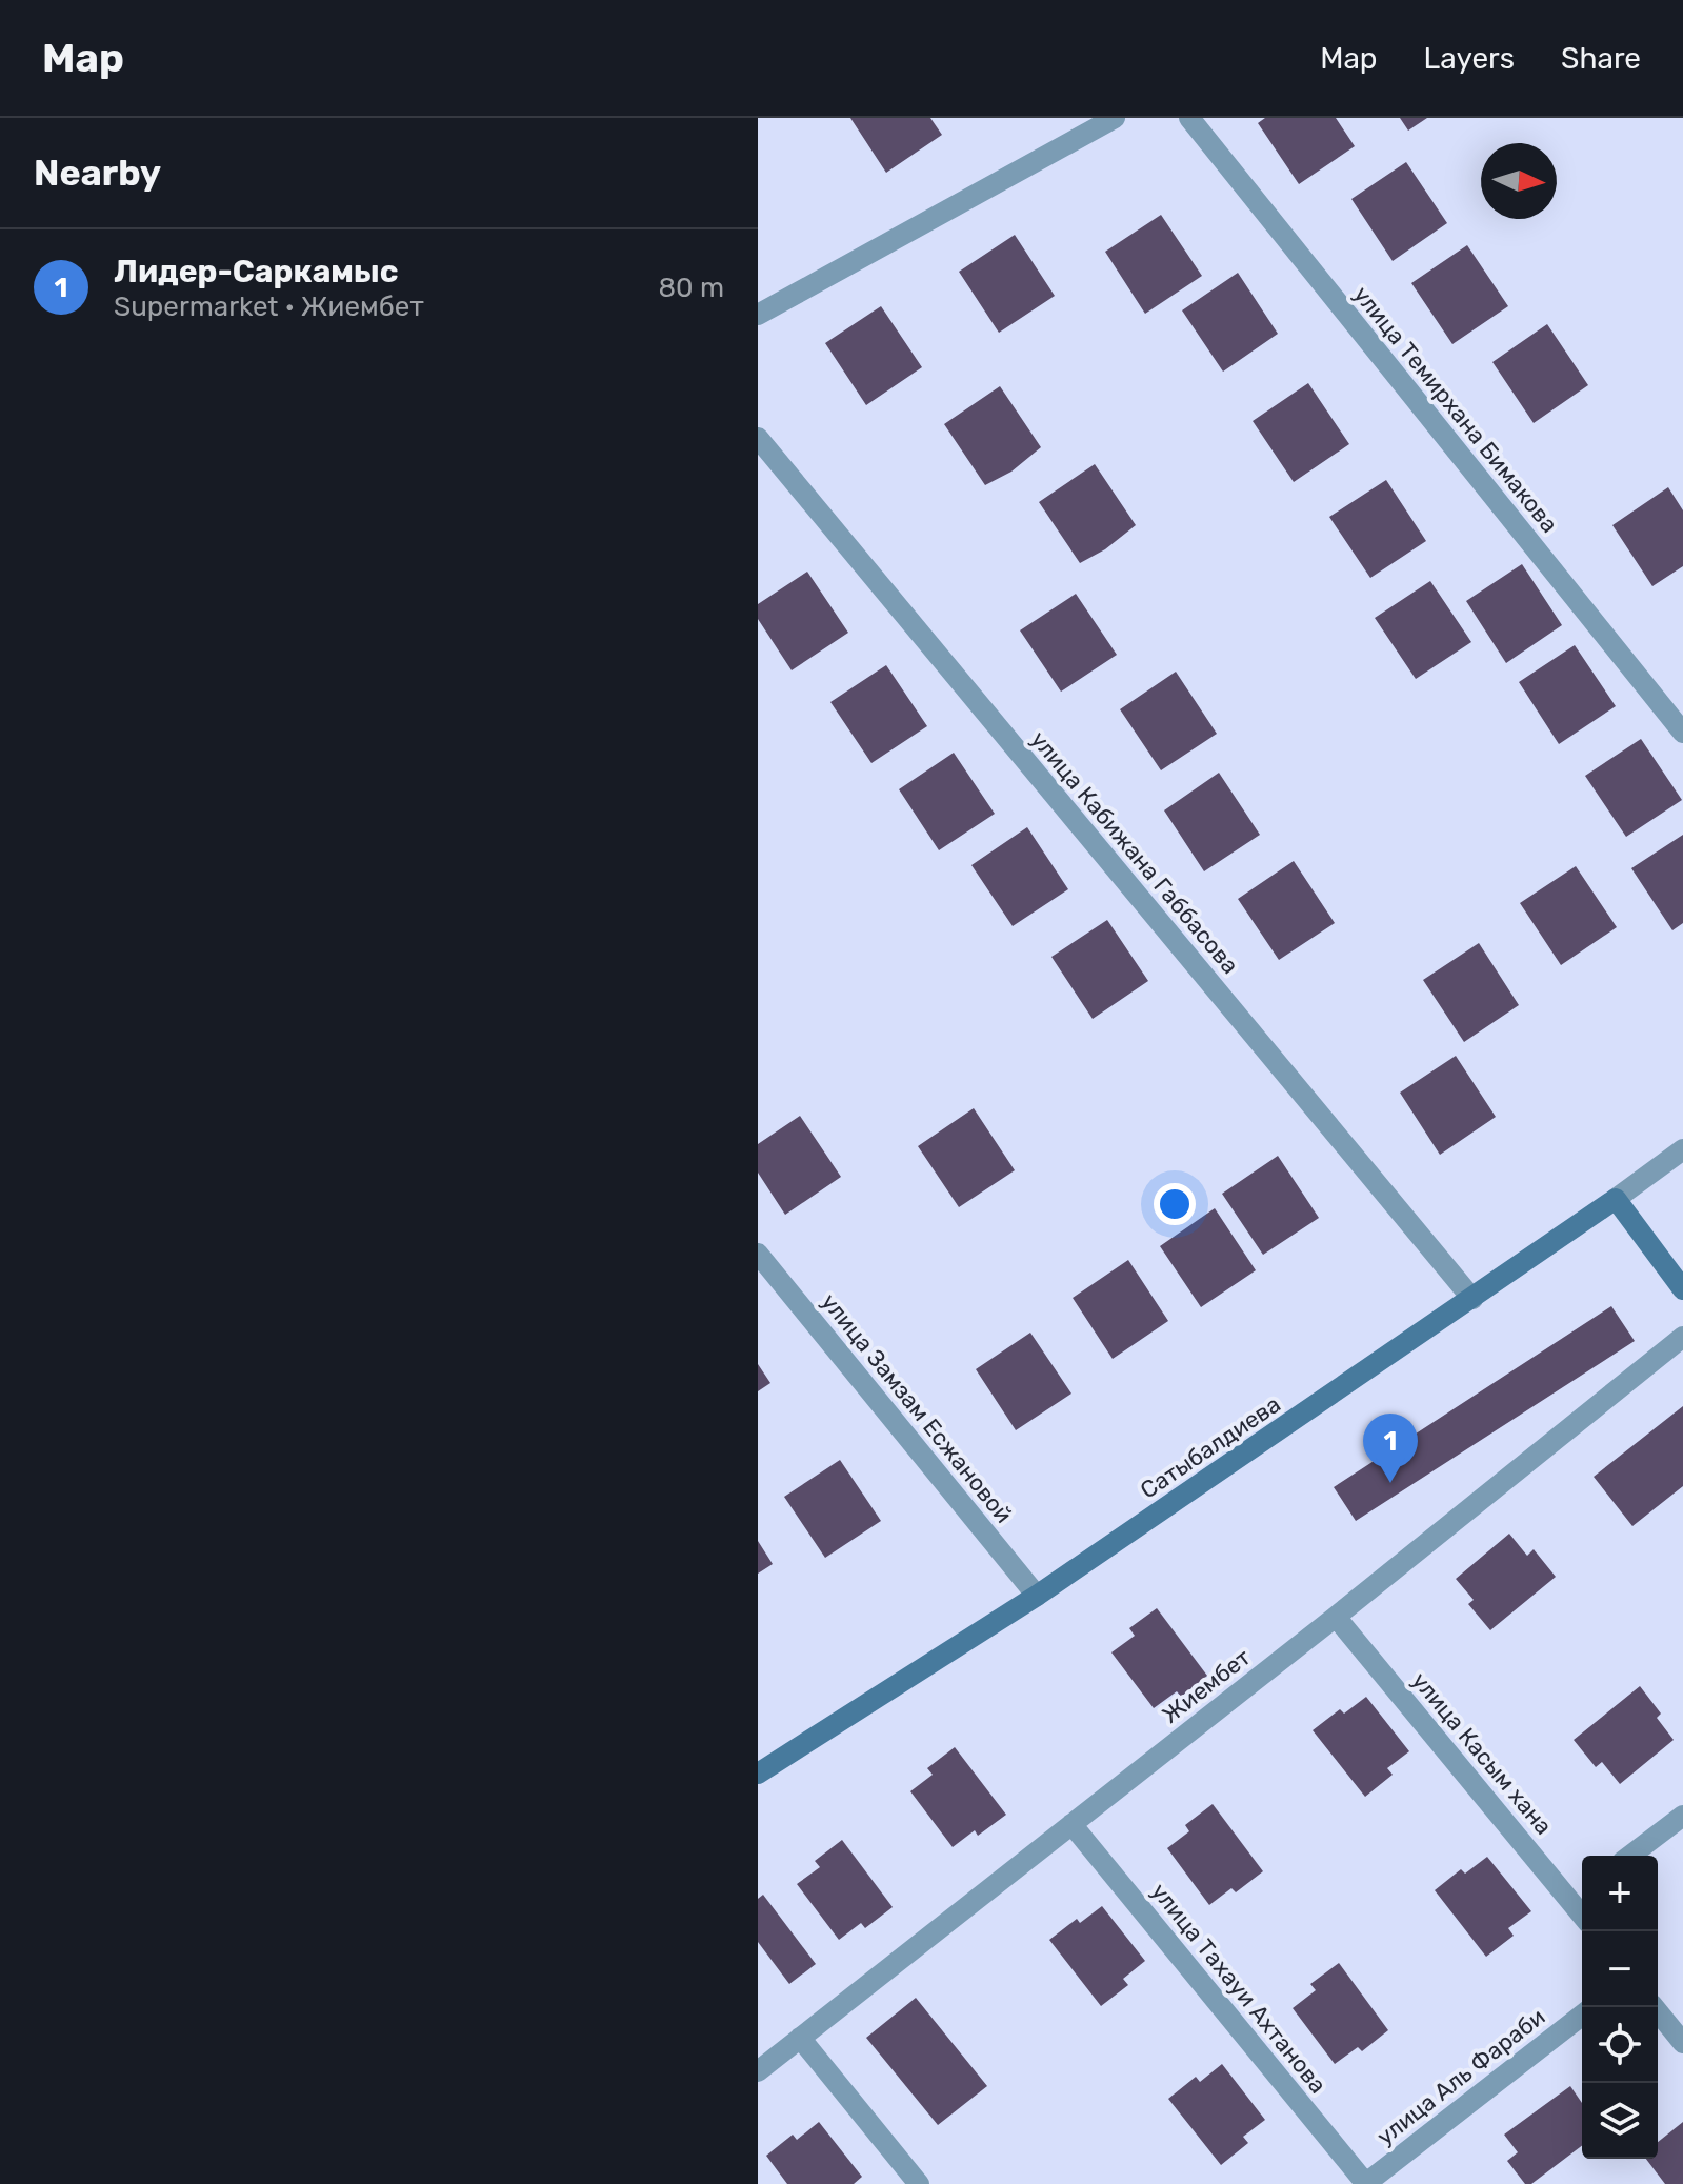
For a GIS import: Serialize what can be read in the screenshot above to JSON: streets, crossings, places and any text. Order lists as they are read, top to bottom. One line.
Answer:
{"streets":{"street":["улица Темирхана Бимакова","улица Кабижана Габбасова","улица Замзам Есжановой","Сатыбалдиева","Жиембет","улица Касым хана","улица Тахауи Ахтанова","улица Аль Фараби"]},"crossings":[["улица Кабижана Габбасова","Сатыбалдиева"],["улица Замзам Есжановой","Сатыбалдиева"],["Жиембет","улица Касым хана"],["Жиембет","улица Тахауи Ахтанова"],["улица Тахауи Ахтанова","улица Аль Фараби"]],"north":"right","page":{"header":"Map","nav":["Map","Layers","Share"],"heading":"Nearby","list":[{"mark":"1","name":"Лидер-Саркамыс","note":"Supermarket · Жиембет","value":"80 m"}],"pins":"1","map_buttons":["+","−"]}}
